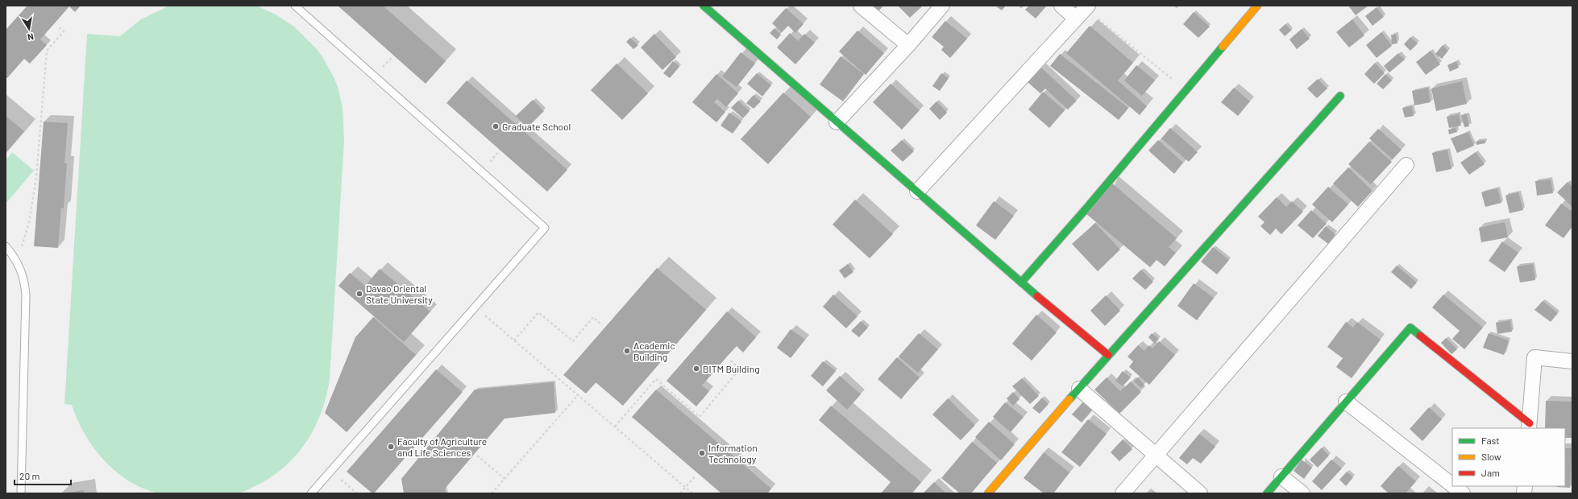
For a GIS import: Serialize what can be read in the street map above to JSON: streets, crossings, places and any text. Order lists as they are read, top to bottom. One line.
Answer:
{"places":["Graduate School","Davao Oriental State University","Academic Building","BITM Building","Faculty of Agriculture and Life Sciences","Information Technology"],"legend":["Fast","Slow","Jam"],"scale_bar":"20 m","north":"bottom"}
